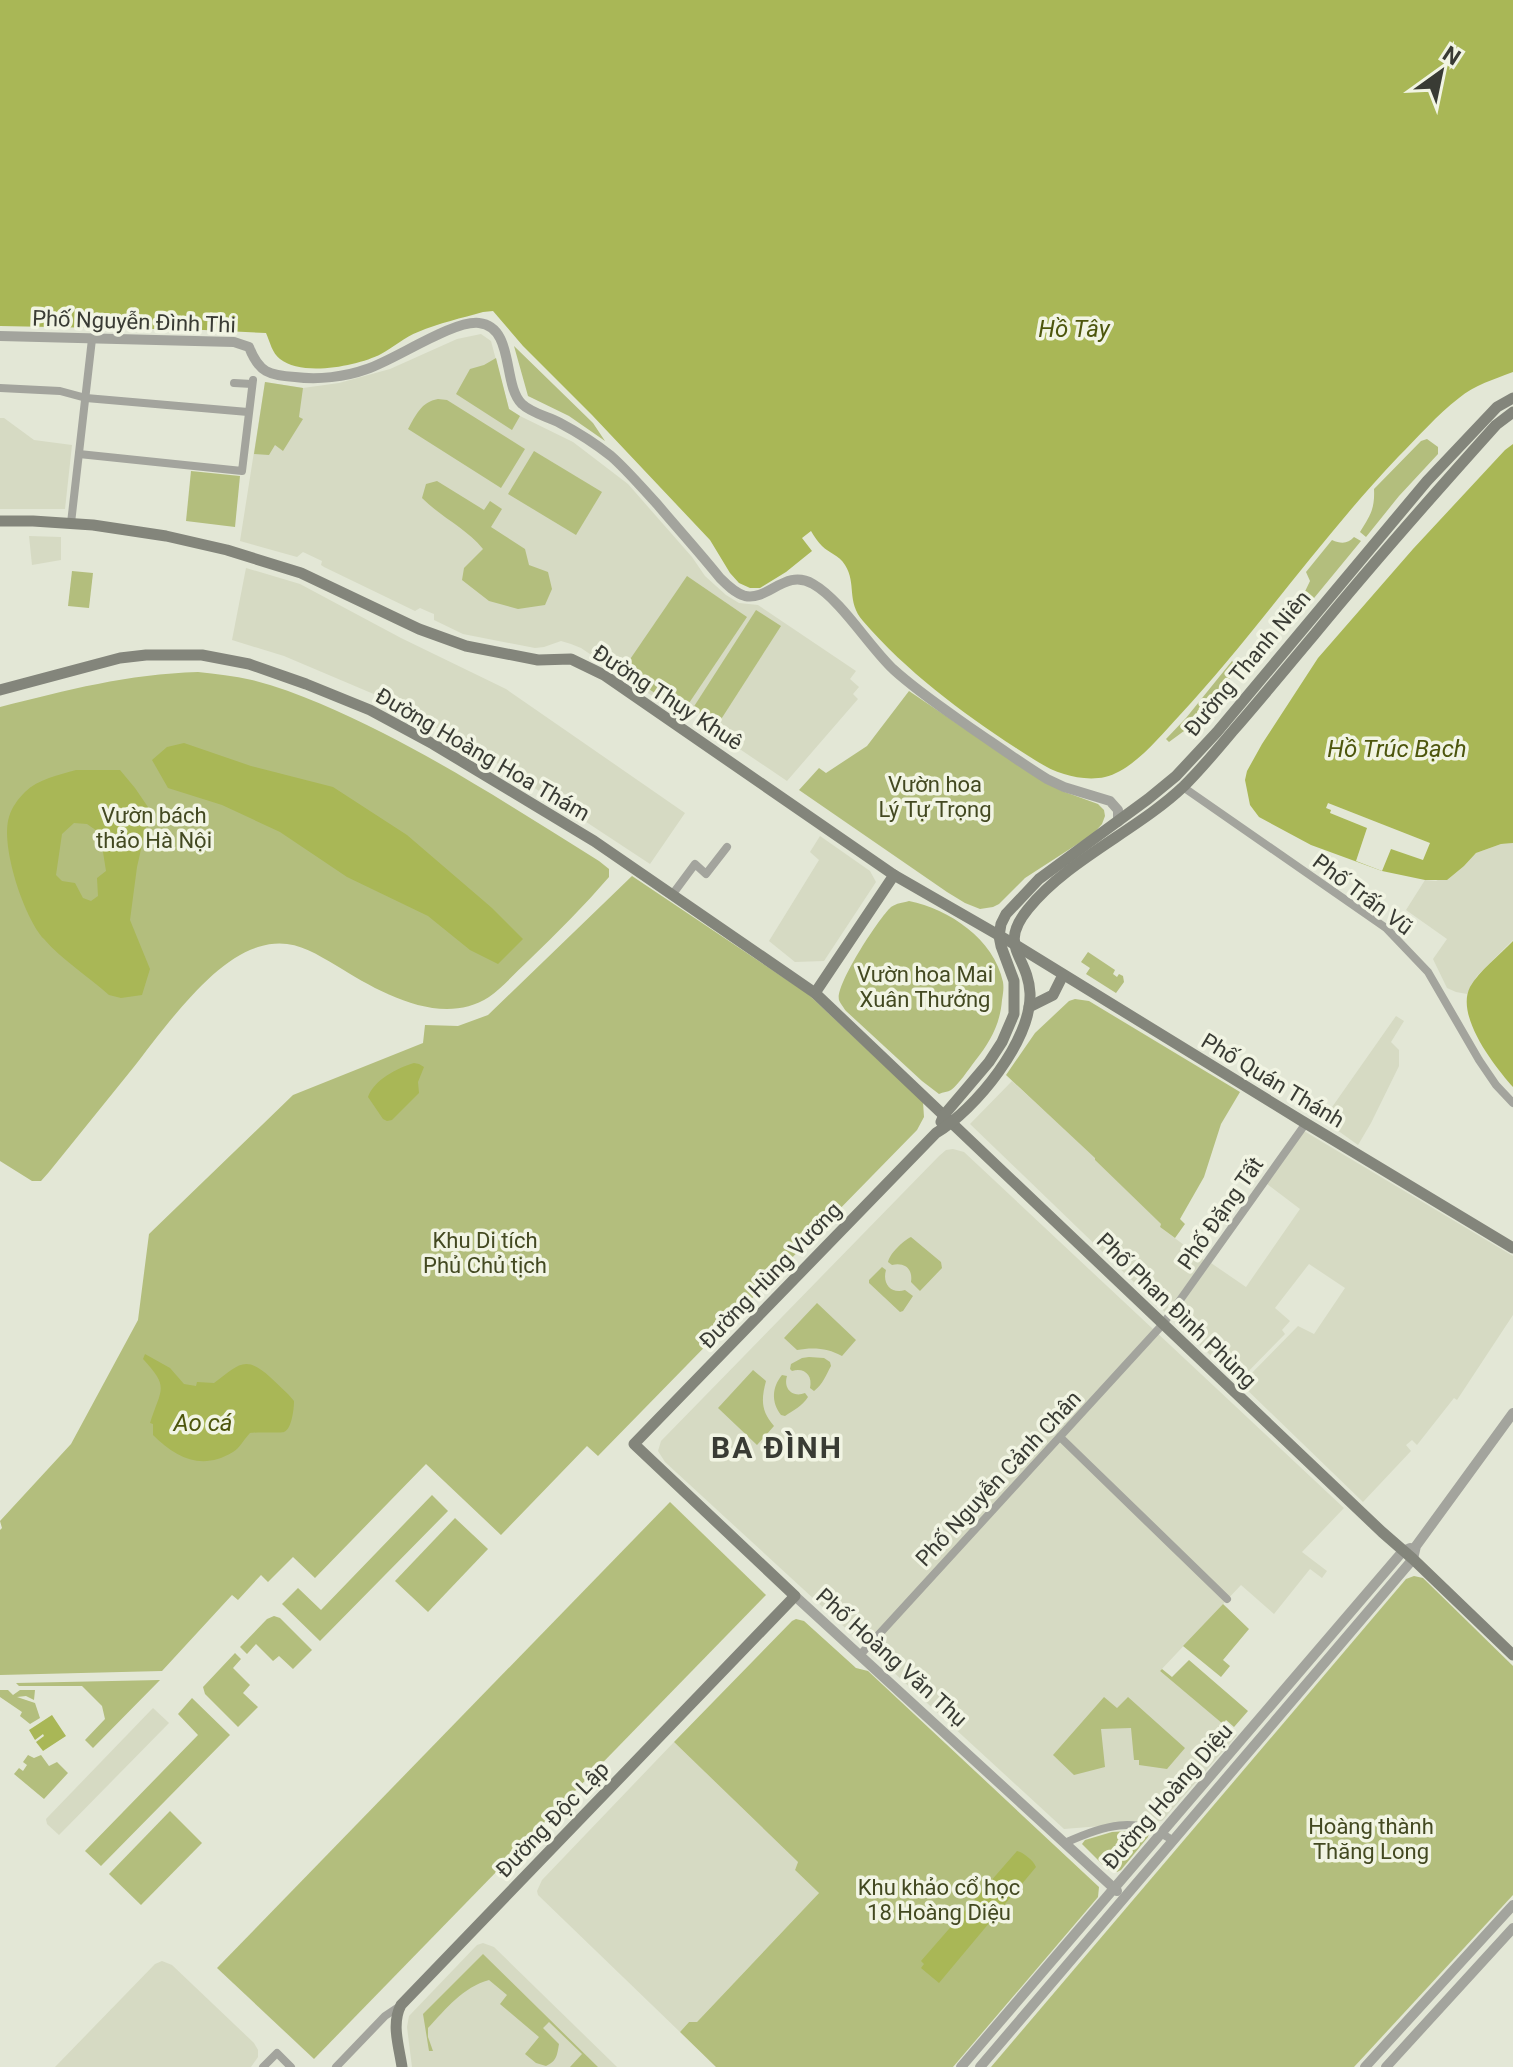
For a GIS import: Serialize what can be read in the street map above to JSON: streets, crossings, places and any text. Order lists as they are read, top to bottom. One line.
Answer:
{"streets":{"main road":["Đường Thanh Niên","Đường Thụy Khuê","Đường Hoàng Hoa Thám","Phố Quán Thánh","Đường Hùng Vương","Phố Phan Đình Phùng","Phố Hoàng Văn Thụ","Đường Độc Lập"],"street":["Phố Nguyễn Đình Thi","Phố Trấn Vũ","Phố Đặng Tất","Phố Nguyễn Cảnh Chân","Đường Hoàng Diệu"]},"crossings":[["Phố Nguyễn Đình Thi","Đường Thanh Niên"],["Đường Thanh Niên","Đường Thụy Khuê"],["Đường Thanh Niên","Phố Trấn Vũ"],["Đường Thanh Niên","Phố Quán Thánh"],["Đường Thanh Niên","Đường Hùng Vương"],["Đường Thụy Khuê","Phố Quán Thánh"],["Đường Thụy Khuê","Đường Hùng Vương"],["Đường Hoàng Hoa Thám","Phố Phan Đình Phùng"],["Phố Quán Thánh","Phố Đặng Tất"],["Phố Quán Thánh","Đường Hùng Vương"],["Phố Đặng Tất","Phố Phan Đình Phùng"],["Phố Đặng Tất","Phố Nguyễn Cảnh Chân"],["Đường Hùng Vương","Phố Phan Đình Phùng"],["Đường Hùng Vương","Phố Hoàng Văn Thụ"],["Phố Phan Đình Phùng","Phố Nguyễn Cảnh Chân"],["Phố Phan Đình Phùng","Đường Hoàng Diệu"],["Phố Nguyễn Cảnh Chân","Phố Hoàng Văn Thụ"],["Phố Hoàng Văn Thụ","Đường Hoàng Diệu"],["Phố Hoàng Văn Thụ","Đường Độc Lập"]],"districts":["BA ĐÌNH"],"water":["Hồ Tây","Hồ Trúc Bạch","Ao cá"],"parks":["Vườn hoa Lý Tự Trọng","Vườn bách thảo Hà Nội","Vườn hoa Mai Xuân Thưởng","Khu Di tích Phủ Chủ tịch","Hoàng thành Thăng Long","Khu khảo cổ học 18 Hoàng Diệu"],"north":"top right"}
